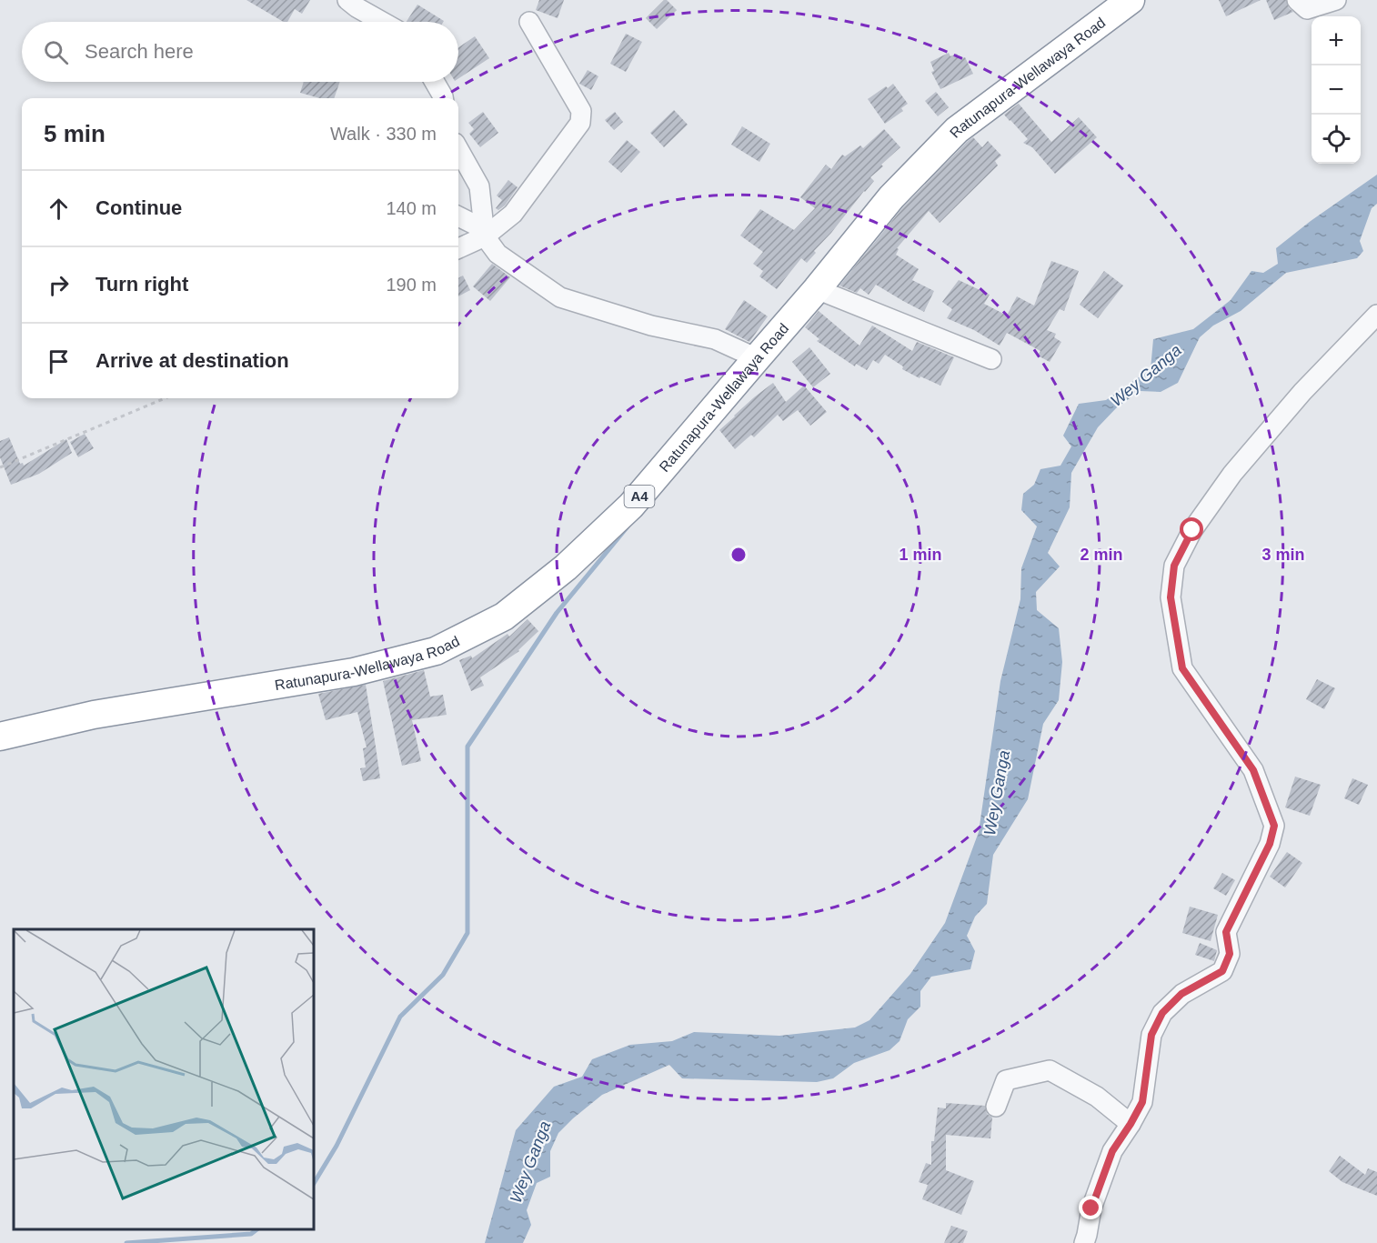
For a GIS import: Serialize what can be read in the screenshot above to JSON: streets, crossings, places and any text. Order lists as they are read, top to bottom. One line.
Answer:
{"streets":{"highway":["Ratunapura-Wellawaya Road","A4"]},"water":["Wey Ganga"],"page":{"map_buttons":["+","−"],"search":"Search here","heading":["5 min","Walk · 330 m"],"list":[["Continue","140 m"],["Turn right","190 m"],"Arrive at destination"]},"rings":["1 min","2 min","3 min"]}
